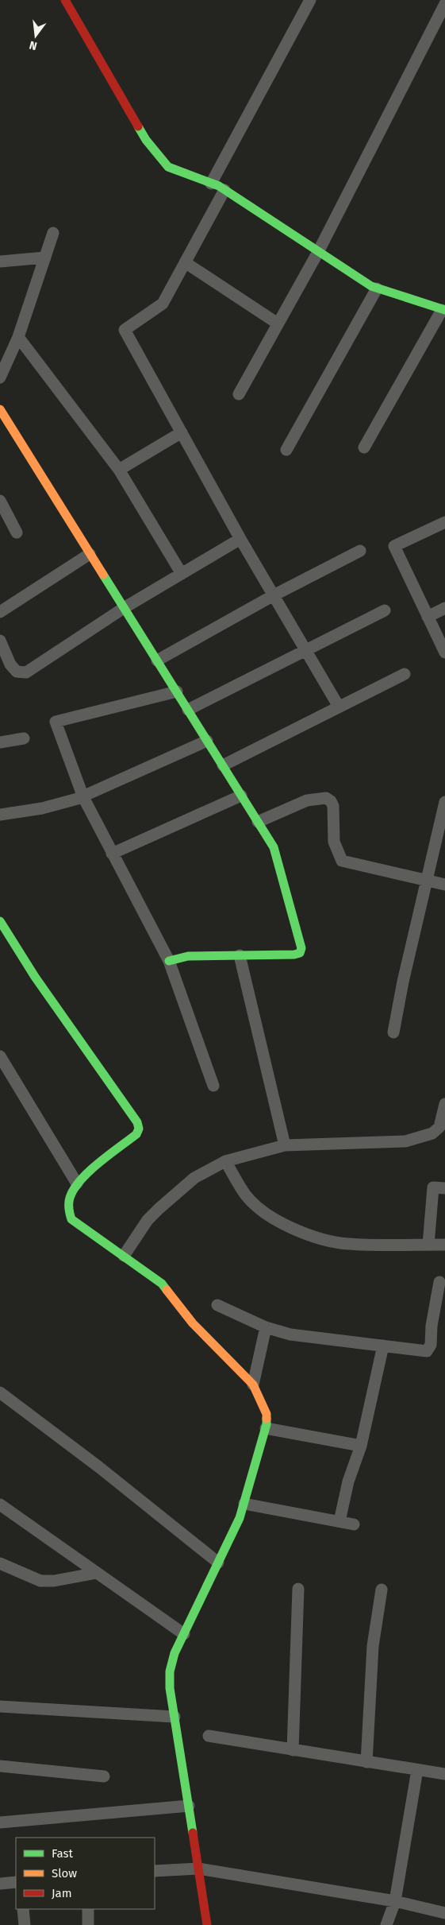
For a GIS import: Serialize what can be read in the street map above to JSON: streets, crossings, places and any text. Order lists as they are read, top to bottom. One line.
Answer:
{"legend":["Fast","Slow","Jam"],"north":"bottom"}
